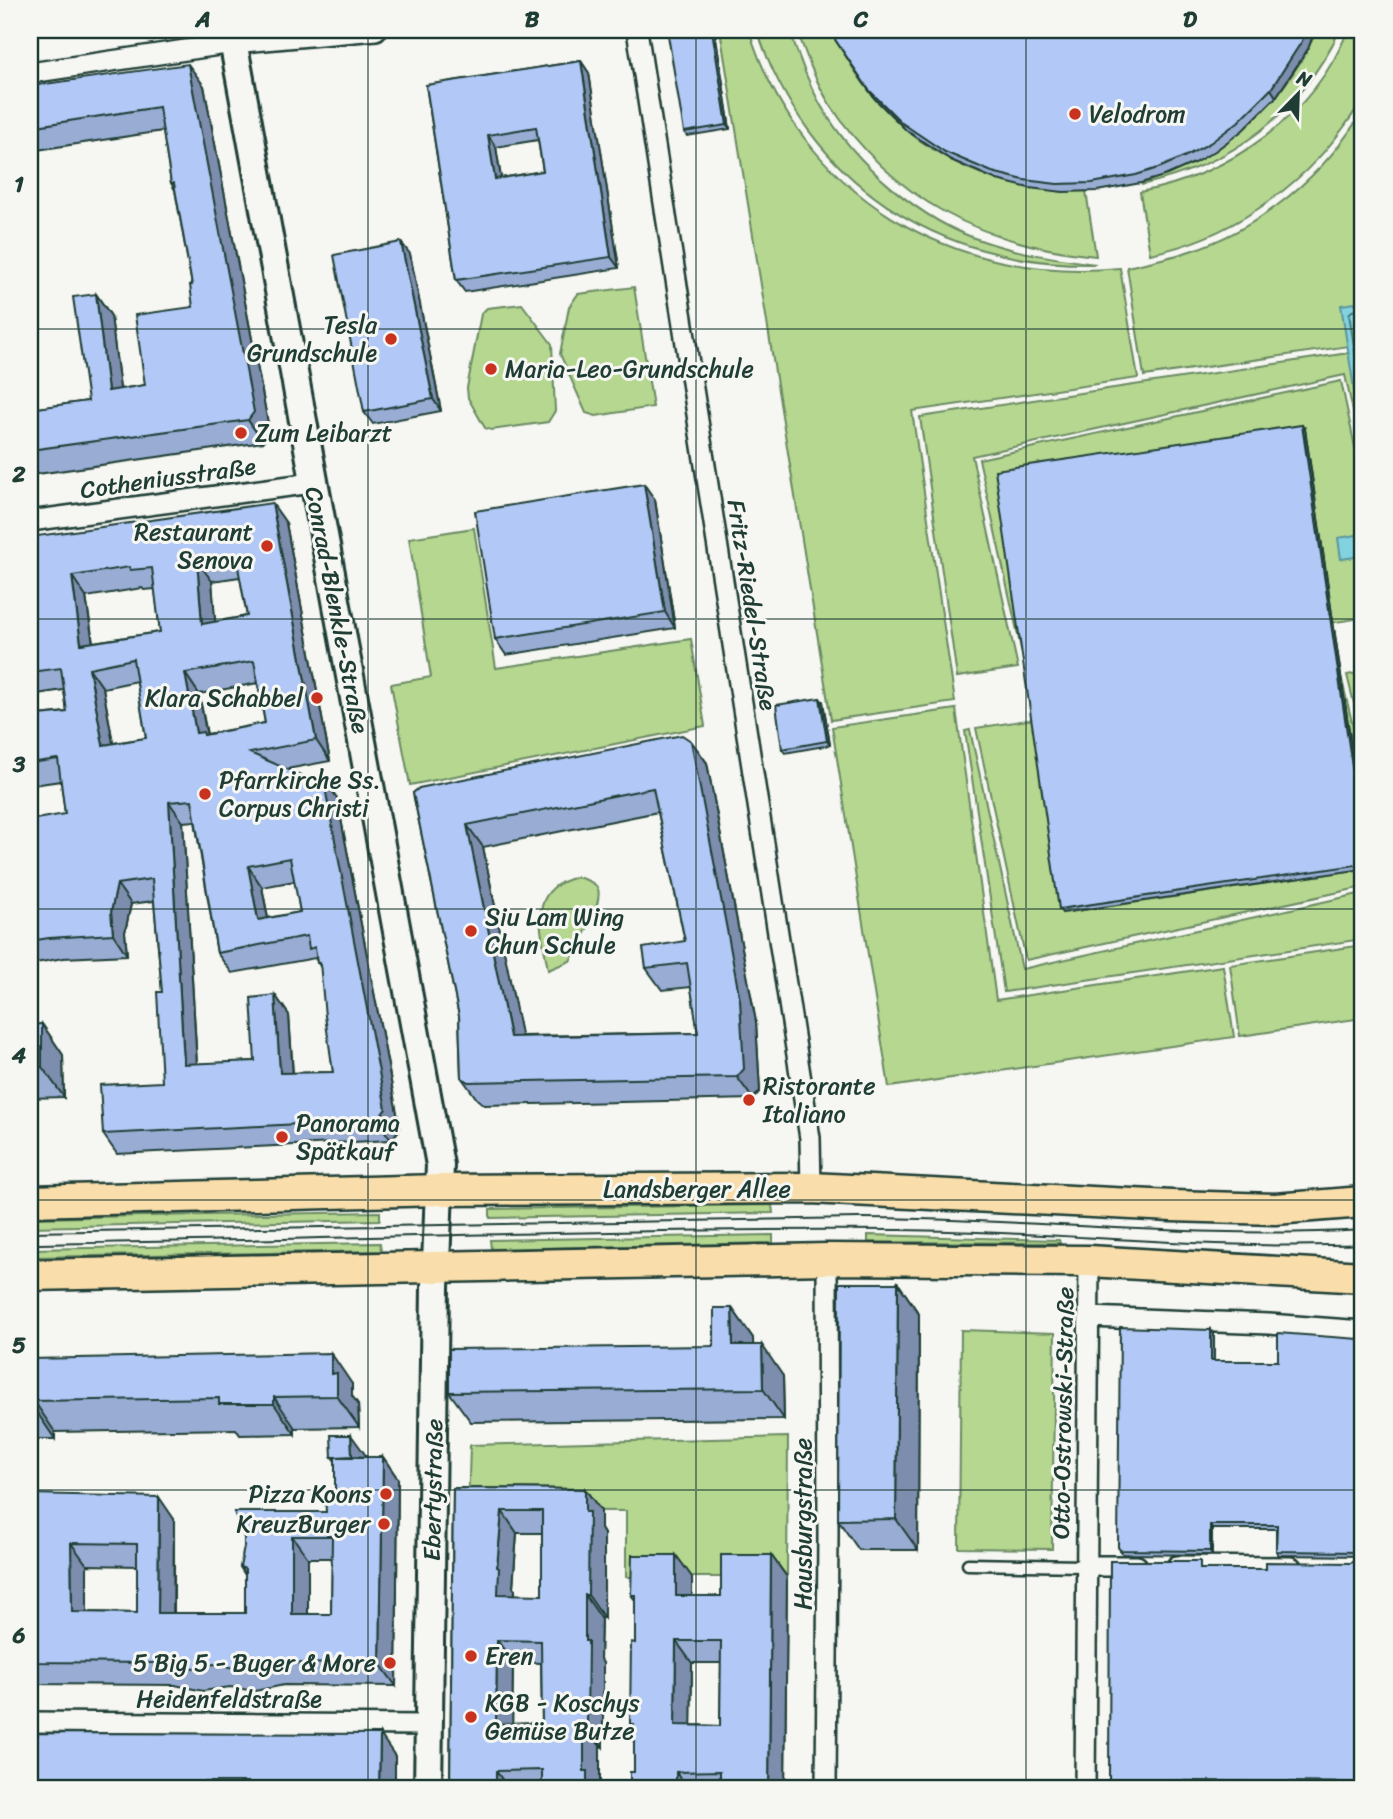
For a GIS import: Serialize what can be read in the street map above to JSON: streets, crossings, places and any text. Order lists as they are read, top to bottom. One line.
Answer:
{"streets":{"main road":["Landsberger Allee"],"street":["Cotheniusstraße","Fritz-Riedel-Straße","Conrad-Blenkle-Straße","Otto-Ostrowski-Straße","Ebertystraße","Hausburgstraße","Heidenfeldstraße"]},"crossings":[["Cotheniusstraße","Conrad-Blenkle-Straße"],["Fritz-Riedel-Straße","Landsberger Allee"],["Conrad-Blenkle-Straße","Landsberger Allee"],["Conrad-Blenkle-Straße","Ebertystraße"],["Landsberger Allee","Ebertystraße"],["Ebertystraße","Heidenfeldstraße"]],"places":["Velodrom","Tesla Grundschule","Maria-Leo-Grundschule","Zum Leibarzt","Restaurant Senova","Klara Schabbel","Pfarrkirche Ss. Corpus Christi","Siu Lam Wing Chun Schule","Ristorante Italiano","Panorama Spätkauf","Pizza Koons","KreuzBurger","Eren","5 Big 5 - Buger & More","KGB - Koschys Gemüse Butze"],"north":"top right","grid":{"columns":["A","B","C","D"],"rows":["1","2","3","4","5","6"]}}
